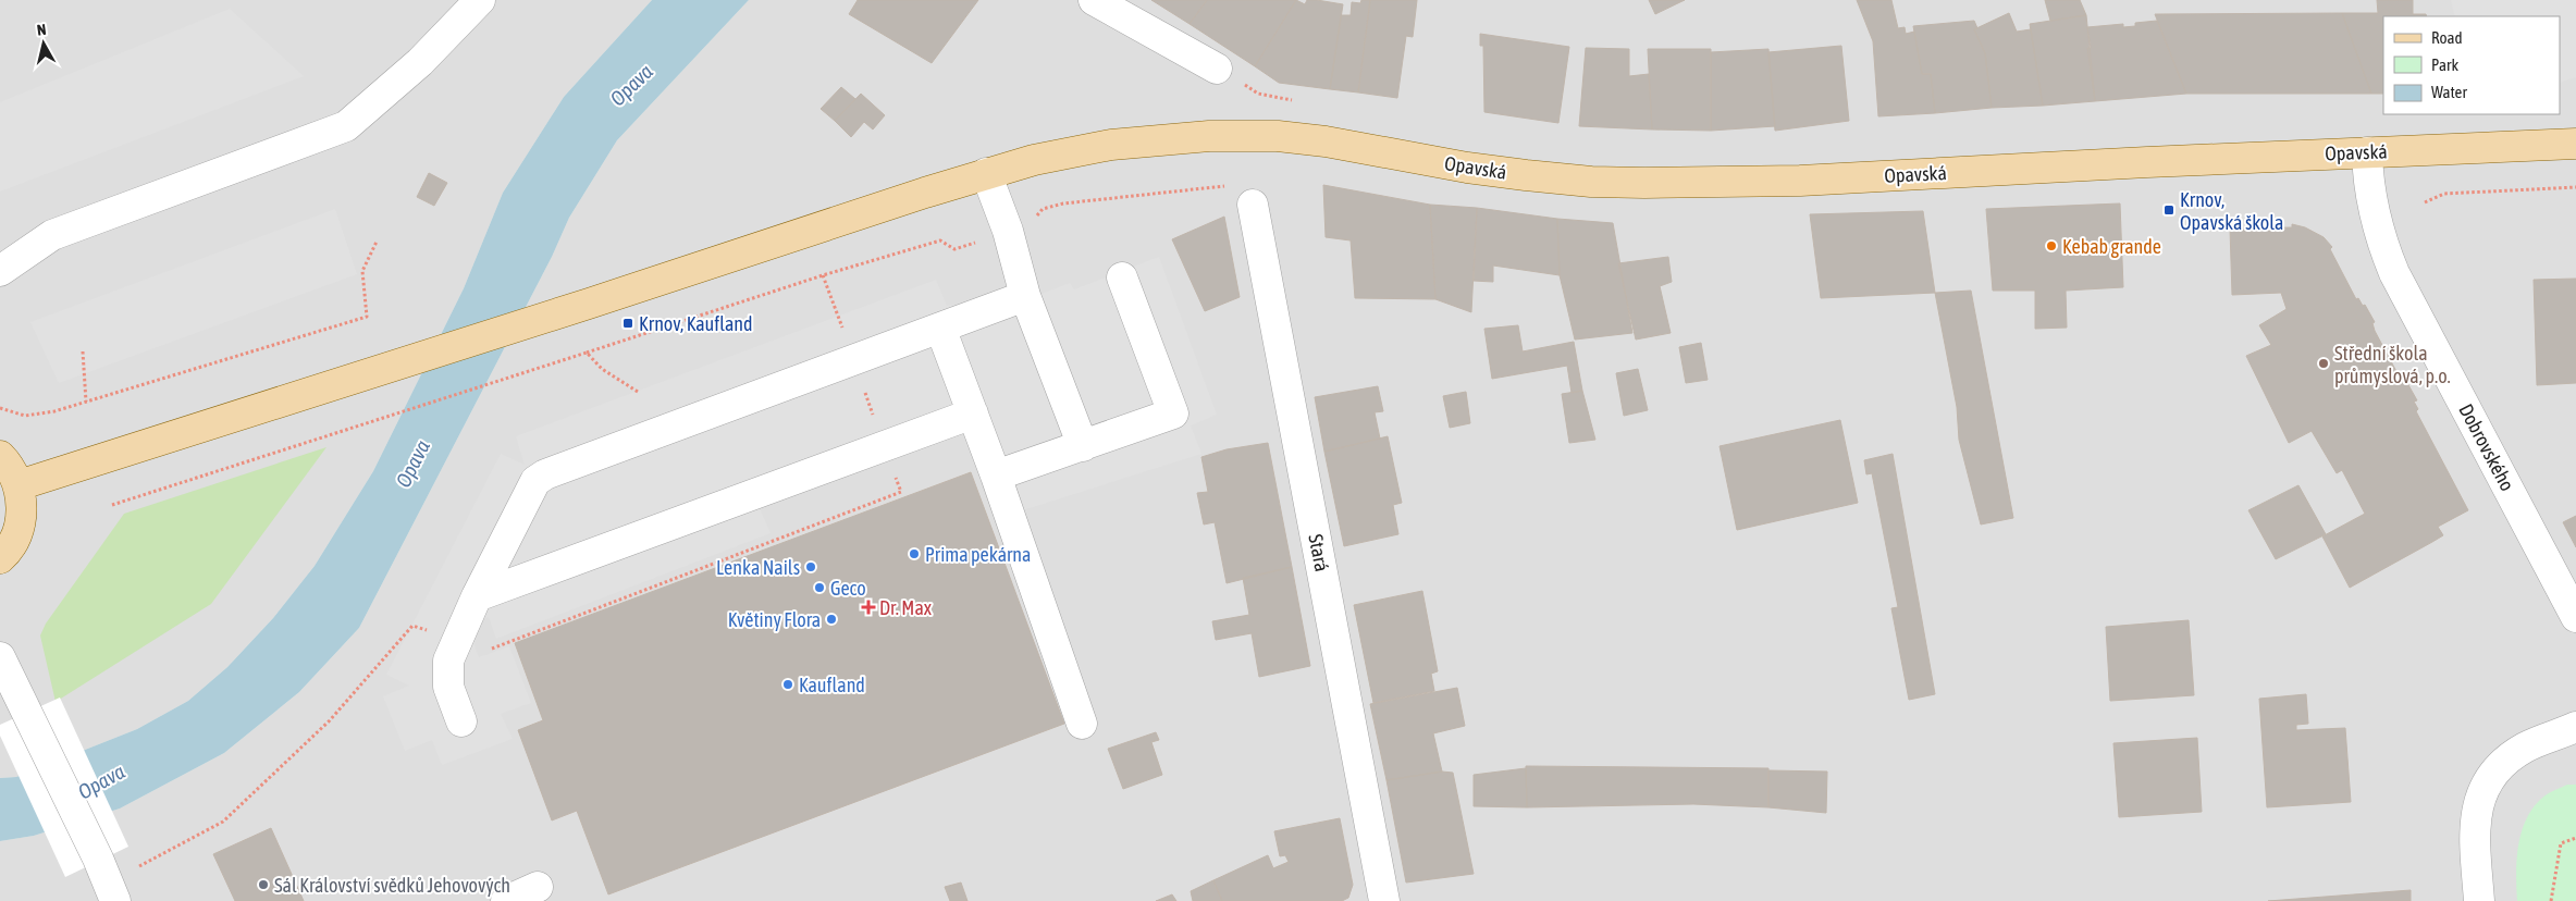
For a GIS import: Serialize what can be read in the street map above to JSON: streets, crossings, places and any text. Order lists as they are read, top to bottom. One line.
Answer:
{"streets":{"main road":["Opavská"],"street":["Dobrovského","Stará"]},"crossings":[["Opavská","Dobrovského"]],"water":["Opava"],"places":{"transit":["Krnov, Opavská škola","Krnov, Kaufland"],"other":["Kebab grande","Střední škola průmyslová, p.o.","Prima pekárna","Lenka Nails","Geco","Květiny Flora","Kaufland","Sál Království svědků Jehovových"],"health":["Dr. Max"]},"legend":["Road","Park","Water"],"north":"top"}
